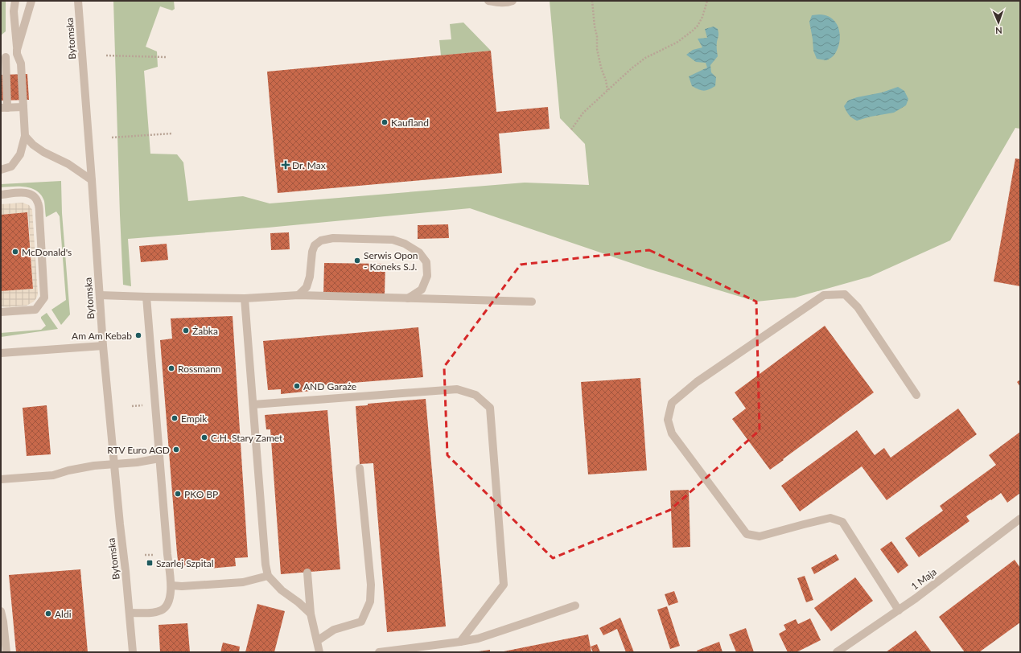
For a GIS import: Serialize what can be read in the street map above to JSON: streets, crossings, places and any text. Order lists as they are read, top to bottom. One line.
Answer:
{"streets":{"street":["Bytomska","1 Maja"]},"places":{"other":["Kaufland","McDonald's","Serwis Opon - Koneks S.J.","Żabka","Am Am Kebab","Rossmann","AND Garaże","Empik","C.H. Stary Zamet","RTV Euro AGD","PKO BP","Aldi"],"health":["Dr. Max"],"transit":["Szarlej Szpital"]},"north":"bottom"}
